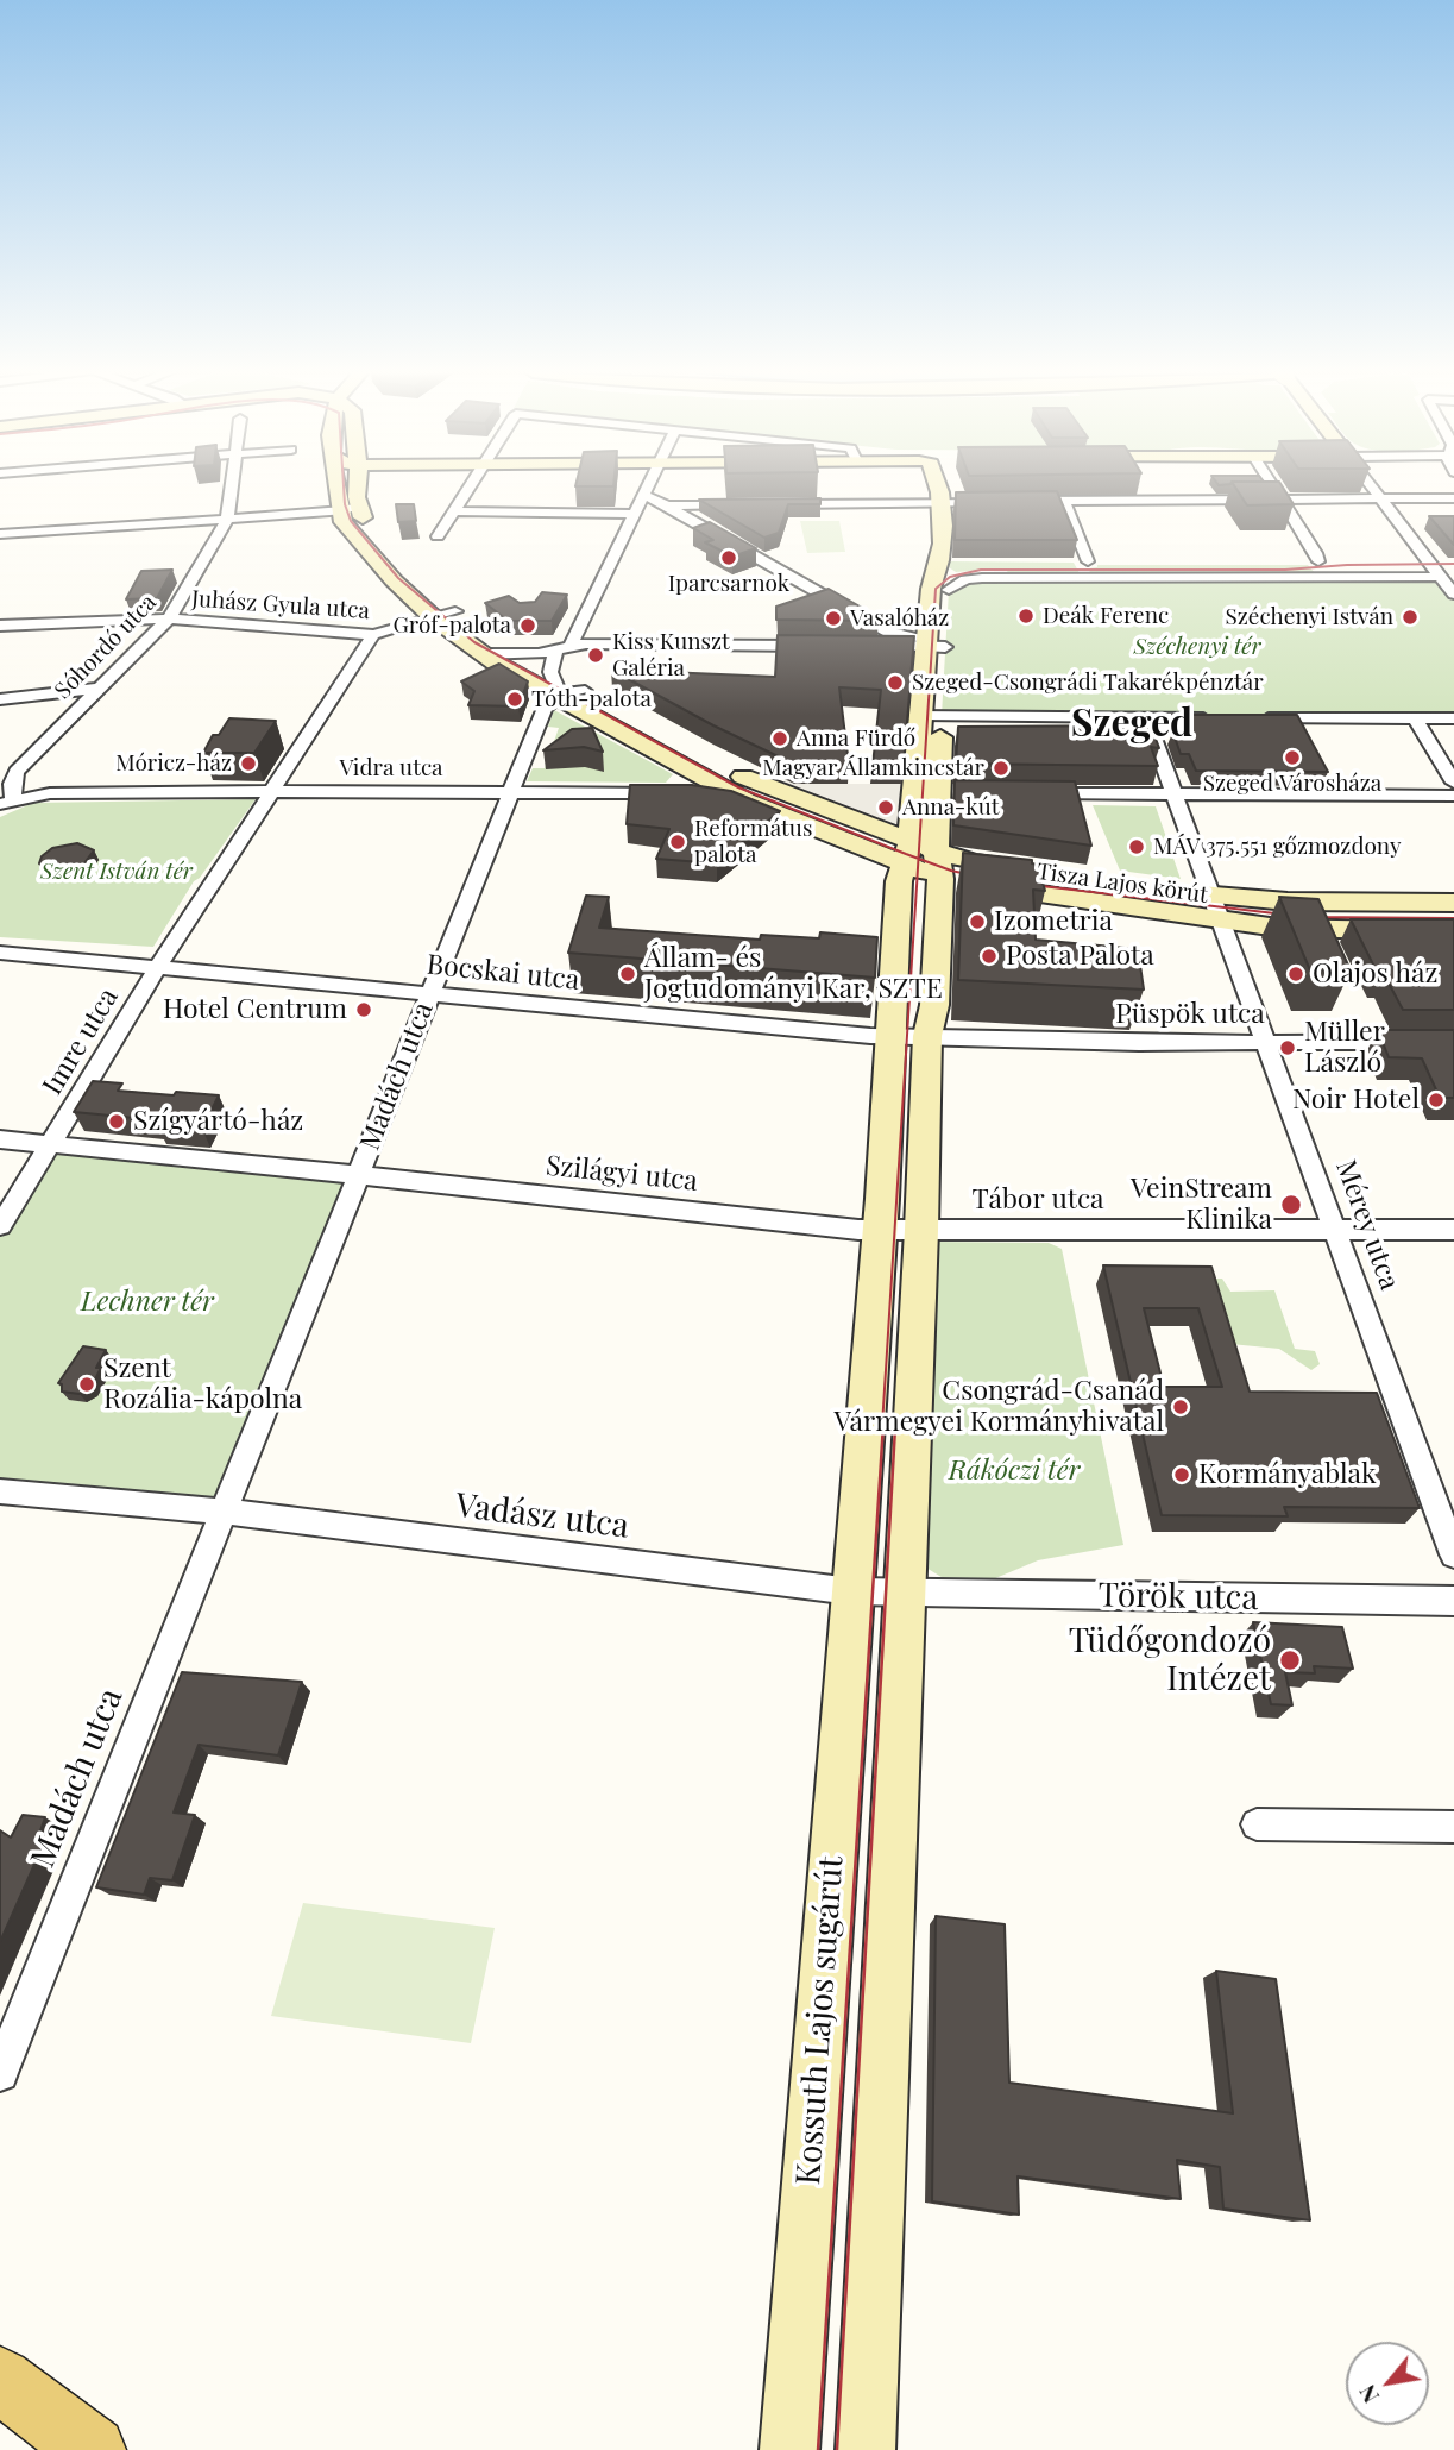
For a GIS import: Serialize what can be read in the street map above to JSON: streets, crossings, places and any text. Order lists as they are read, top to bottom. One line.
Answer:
{"streets":{"street":["Juhász Gyula utca","Sóhordó utca","Vidra utca","Tisza Lajos körút","Bocskai utca","Püspök utca","Imre utca","Madách utca","Szilágyi utca","Tábor utca","Mérey utca","Vadász utca","Török utca","Kossuth Lajos sugárút"]},"crossings":[["Juhász Gyula utca","Sóhordó utca"],["Juhász Gyula utca","Tisza Lajos körút"],["Vidra utca","Tisza Lajos körút"],["Vidra utca","Madách utca"],["Tisza Lajos körút","Mérey utca"],["Tisza Lajos körút","Kossuth Lajos sugárút"],["Bocskai utca","Püspök utca"],["Bocskai utca","Imre utca"],["Bocskai utca","Madách utca"],["Bocskai utca","Kossuth Lajos sugárút"],["Püspök utca","Mérey utca"],["Püspök utca","Kossuth Lajos sugárút"],["Madách utca","Szilágyi utca"],["Madách utca","Vadász utca"],["Szilágyi utca","Tábor utca"],["Szilágyi utca","Kossuth Lajos sugárút"],["Tábor utca","Mérey utca"],["Tábor utca","Kossuth Lajos sugárút"],["Vadász utca","Kossuth Lajos sugárút"],["Török utca","Kossuth Lajos sugárút"]],"districts":["Szeged"],"parks":["Széchenyi tér","Szent István tér","Lechner tér","Rákóczi tér"],"places":["Iparcsarnok","Deák Ferenc","Széchenyi István","Vasalóház","Gróf-palota","Kiss Kunszt Galéria","Szeged-Csongrádi Takarékpénztár","Tóth-palota","Anna Fürdő","Szeged Városháza","Móricz-ház","Magyar Államkincstár","Anna-kút","Református palota","MÁV 375.551 gőzmozdony","Izometria","Posta Palota","Állam- és Jogtudományi Kar, SZTE","Olajos ház","Hotel Centrum","Müller László","Noir Hotel","Szígyártó-ház","VeinStream Klinika","Szent Rozália-kápolna","Csongrád-Csanád Vármegyei Kormányhivatal","Kormányablak","Tüdőgondozó Intézet"],"north":"bottom left"}
